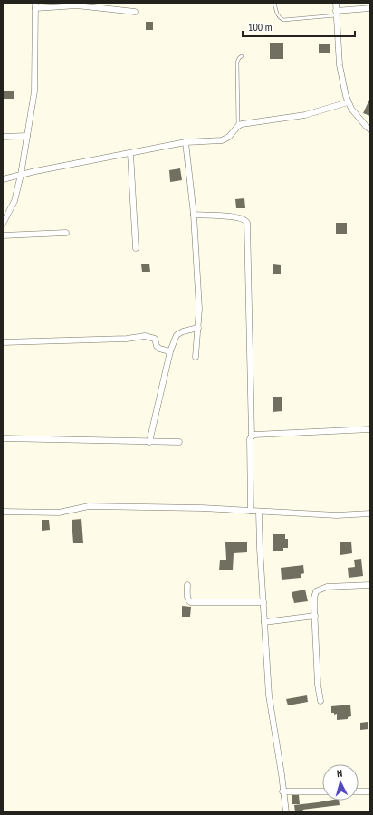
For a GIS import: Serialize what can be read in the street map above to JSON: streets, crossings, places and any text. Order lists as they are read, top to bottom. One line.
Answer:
{"scale_bar":"100 m","north":"top"}
